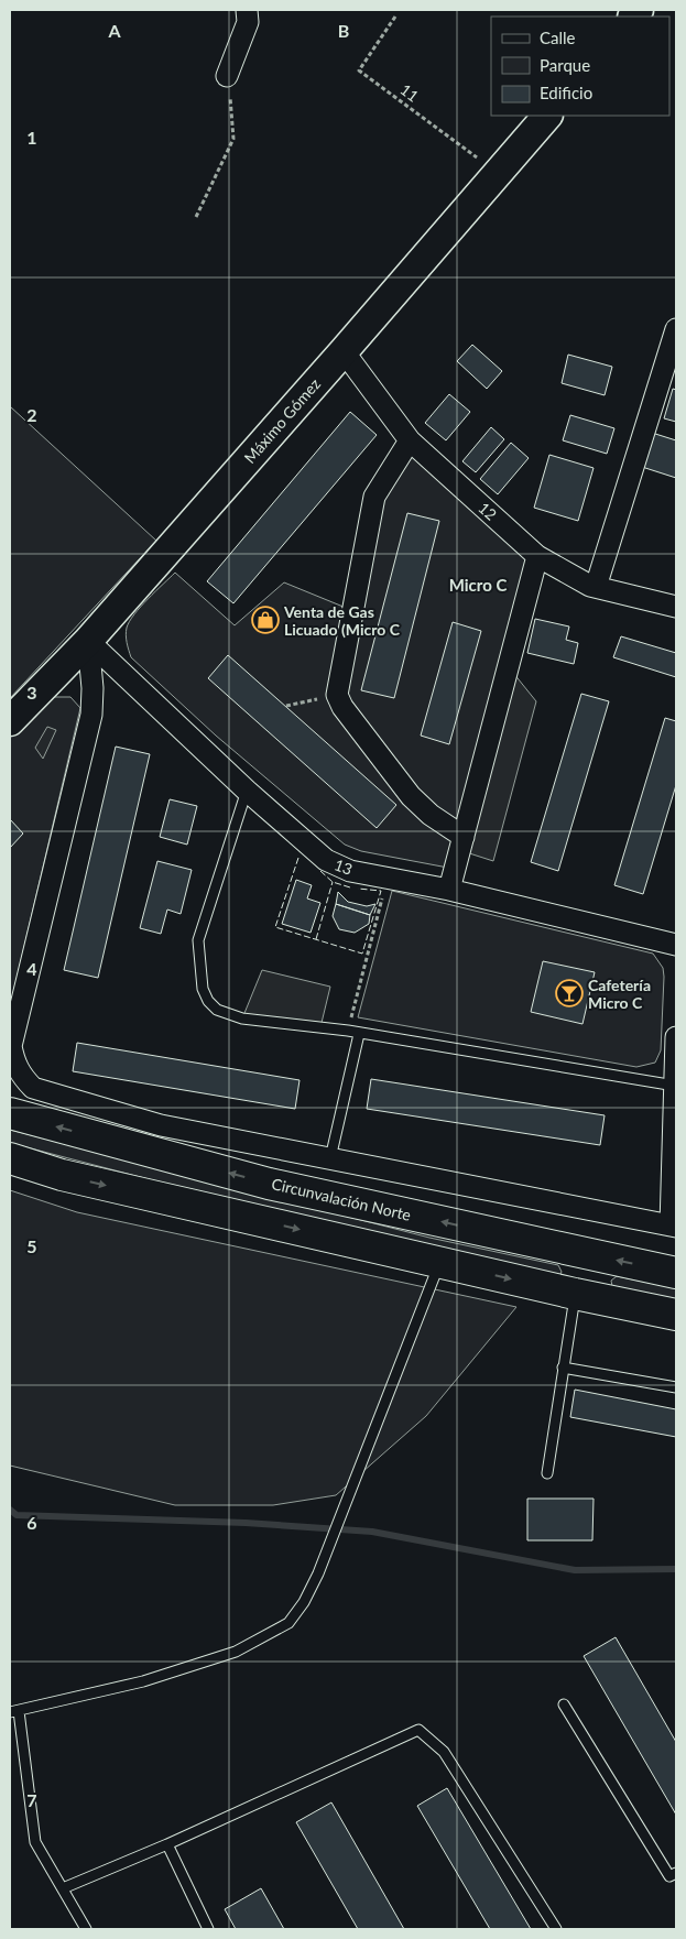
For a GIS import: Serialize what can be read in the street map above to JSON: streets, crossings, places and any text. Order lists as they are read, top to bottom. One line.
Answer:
{"streets":{"highway":["Circunvalación Norte"],"main road":["Máximo Gómez"],"street":["12","13"],"path":["11"]},"crossings":[["11","Máximo Gómez"],["Máximo Gómez","12"],["Máximo Gómez","13"]],"districts":["Micro C"],"places":{"shop":["Venta de Gas Licuado (Micro C"],"bar":["Cafetería Micro C"]},"legend":["Calle","Parque","Edificio"],"grid":{"columns":["A","B"],"rows":["1","2","3","4","5","6","7"]}}
